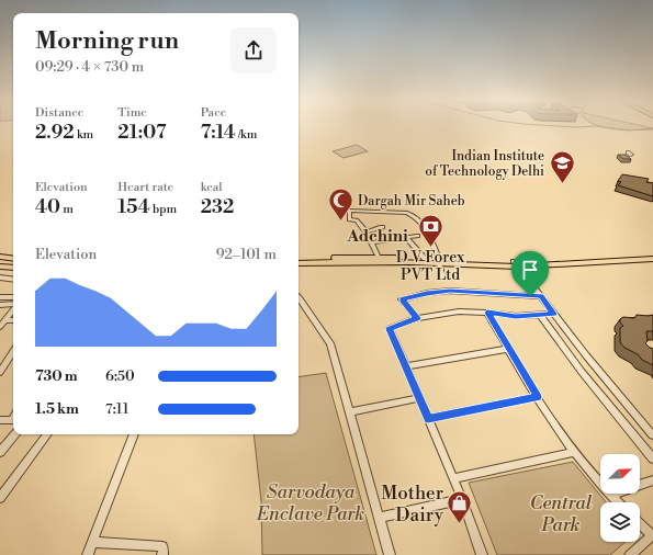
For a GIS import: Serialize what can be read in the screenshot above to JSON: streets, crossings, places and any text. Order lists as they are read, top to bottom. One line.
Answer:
{"districts":["Adchini"],"parks":["Sarvodaya Enclave Park","Central Park"],"places":{"school or university":["Indian Institute of Technology Delhi"],"mosque":["Dargah Mir Saheb"],"bank":["D V Forex PVT Ltd"],"shop":["Mother Dairy"]},"north":"top right","page":{"heading":["Morning run","09:29 · 4 × 730 m"],"stats":[["Distance","2.92 km"],["Time","21:07"],["Pace","7:14 /km"],["Elevation","40 m"],["Heart rate","154 bpm"],["kcal","232"]],"chart":["Elevation","92–101 m"],"list":[{"name":"730 m","note":"6:50"},{"name":"1.5 km","note":"7:11"}]}}
